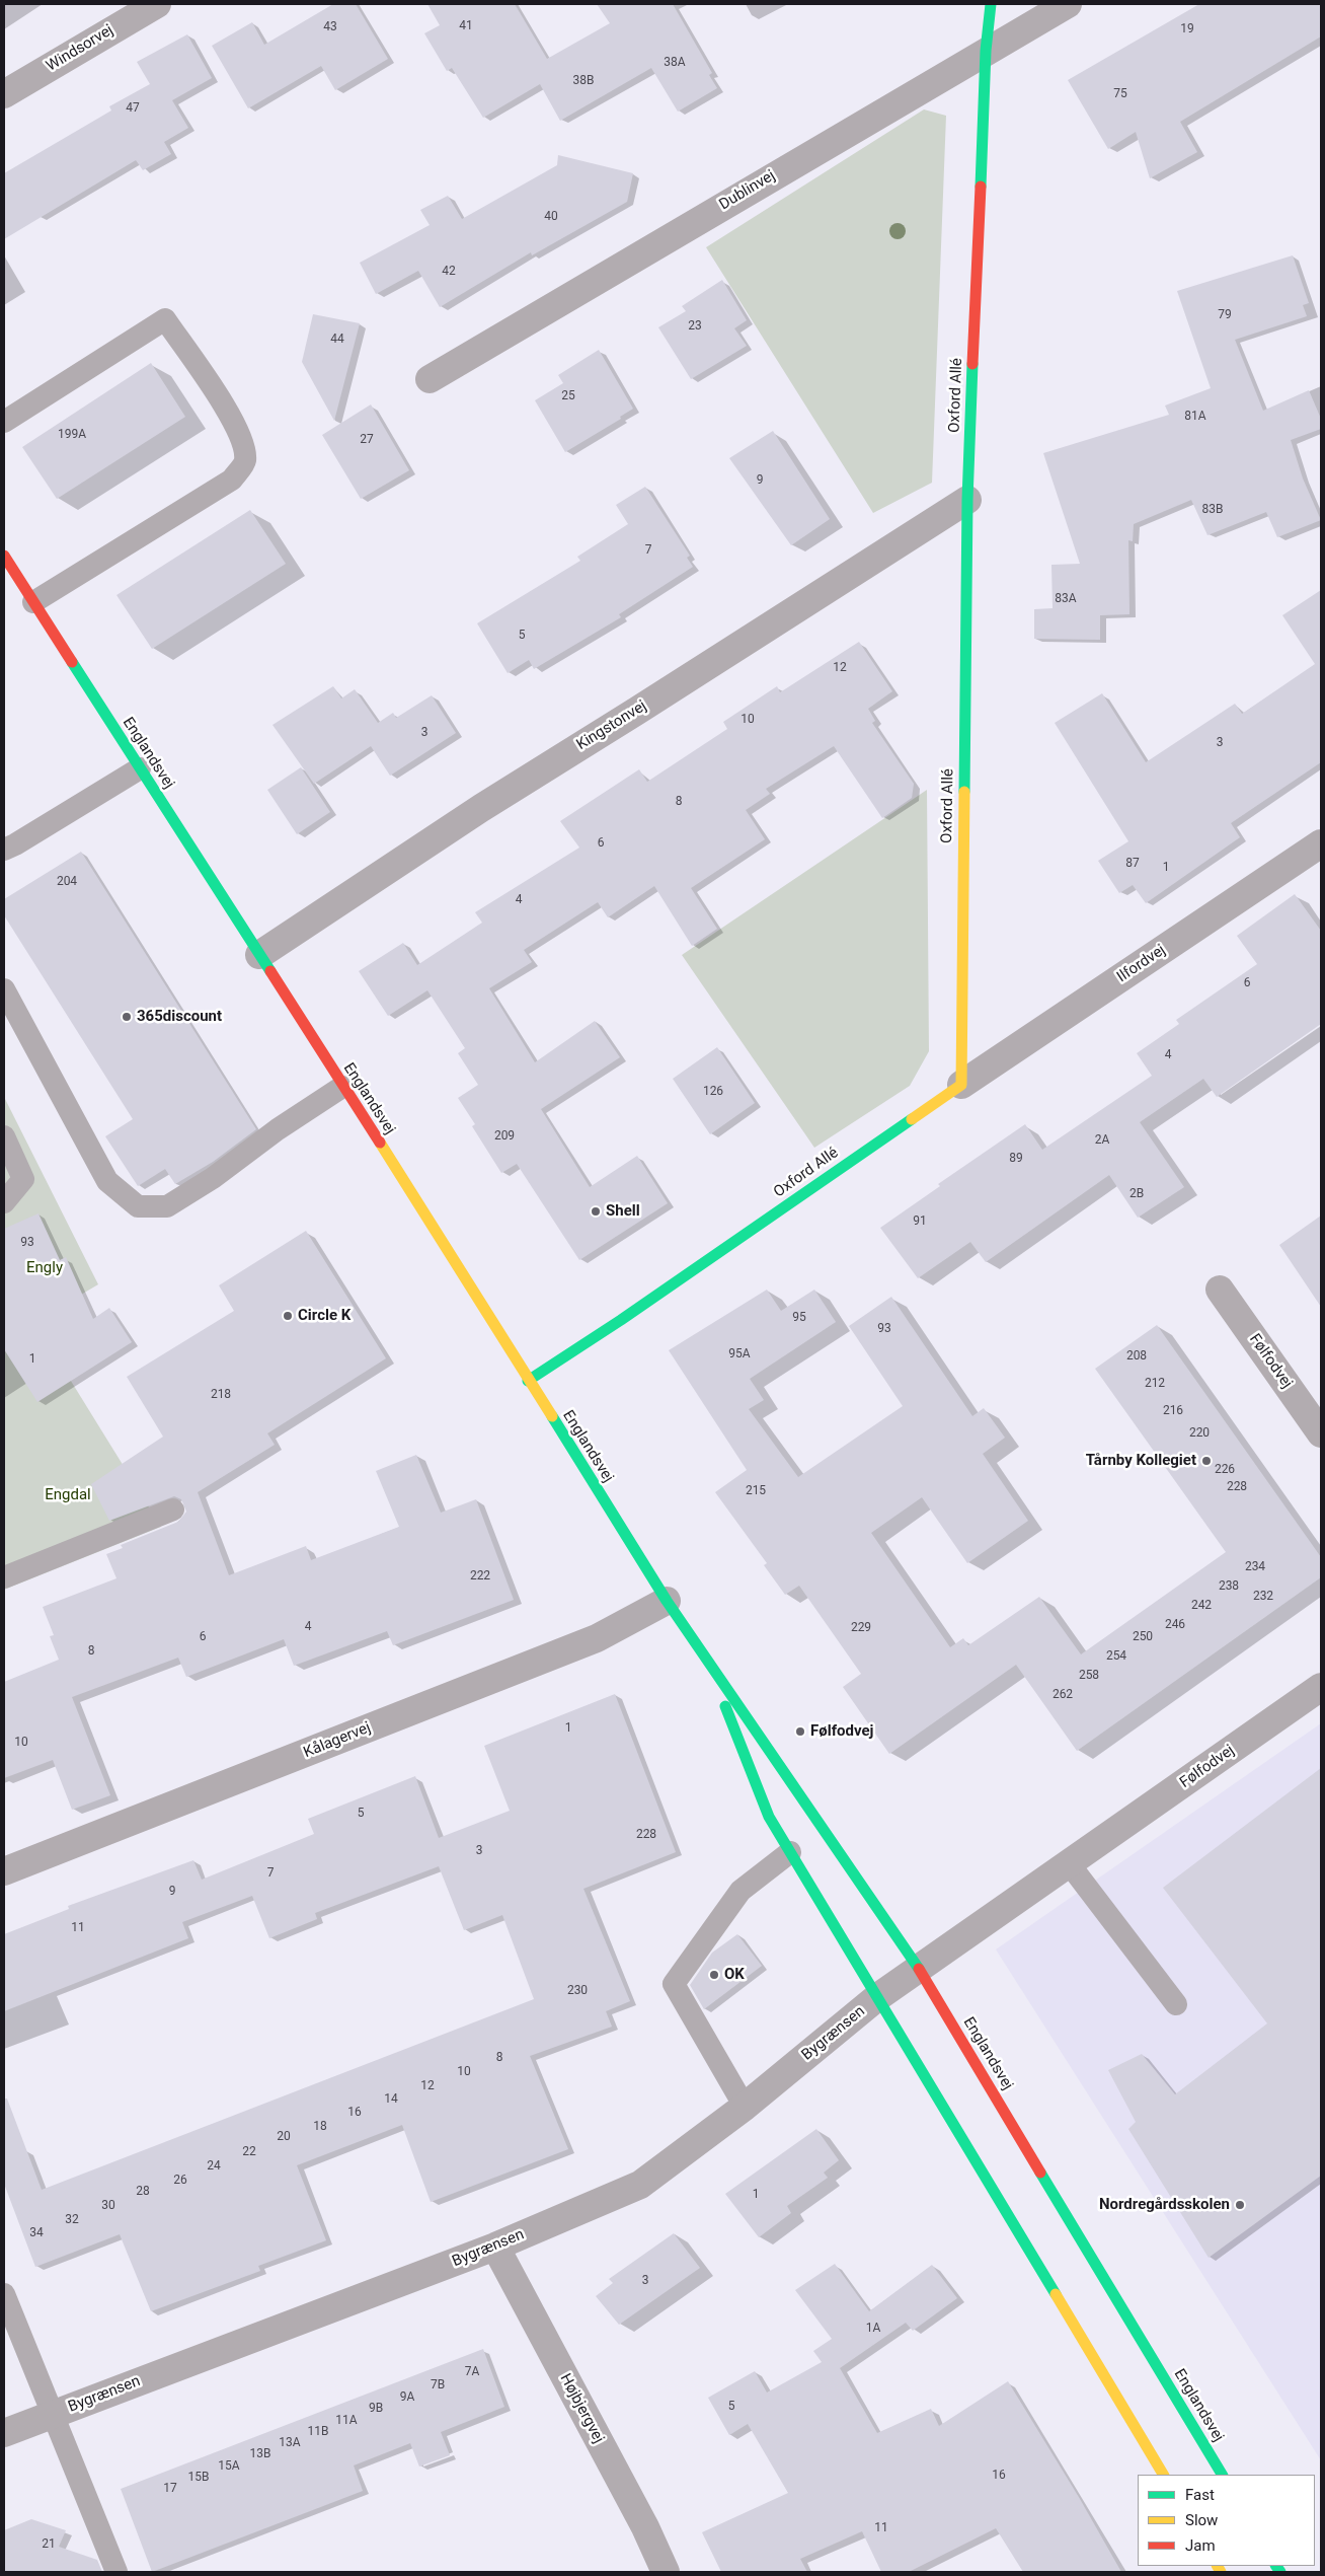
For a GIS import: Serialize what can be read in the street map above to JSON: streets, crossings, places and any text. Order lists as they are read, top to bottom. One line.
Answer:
{"streets":{"street":["Windsorvej","Dublinvej","Oxford Allé","Kingstonvej","Englandsvej","Ilfordvej","Følfodvej","Kålagervej","Bygrænsen","Højbjergvej"]},"crossings":[["Dublinvej","Oxford Allé"],["Oxford Allé","Kingstonvej"],["Oxford Allé","Englandsvej"],["Oxford Allé","Ilfordvej"],["Kingstonvej","Englandsvej"],["Englandsvej","Følfodvej"],["Englandsvej","Kålagervej"],["Englandsvej","Bygrænsen"],["Følfodvej","Bygrænsen"],["Bygrænsen","Højbjergvej"]],"parks":["Engly","Engdal"],"places":["365discount","Shell","Circle K","Tårnby Kollegiet","Følfodvej","OK","Nordregårdsskolen"],"house_numbers":["41","43","19","38A","38B","75","47","40","42","79","23","44","25","81A","199A","27","9","83B","7","83A","5","12","10","3","3","8","6","87","1","204","4","6","4","126","209","2A","89","2B","91","93","95","93","95A","208","1","212","218","216","220","226","228","215","234","222","238","232","242","246","4","229","6","250","8","254","258","262","1","10","5","228","3","7","9","11","230","8","10","12","14","16","18","20","22","24","26","28","1","30","32","34","3","1A","7A","7B","9A","5","9B","11A","11B","13A","13B","15A","16","15B","17","11","21"],"legend":["Fast","Slow","Jam"]}
